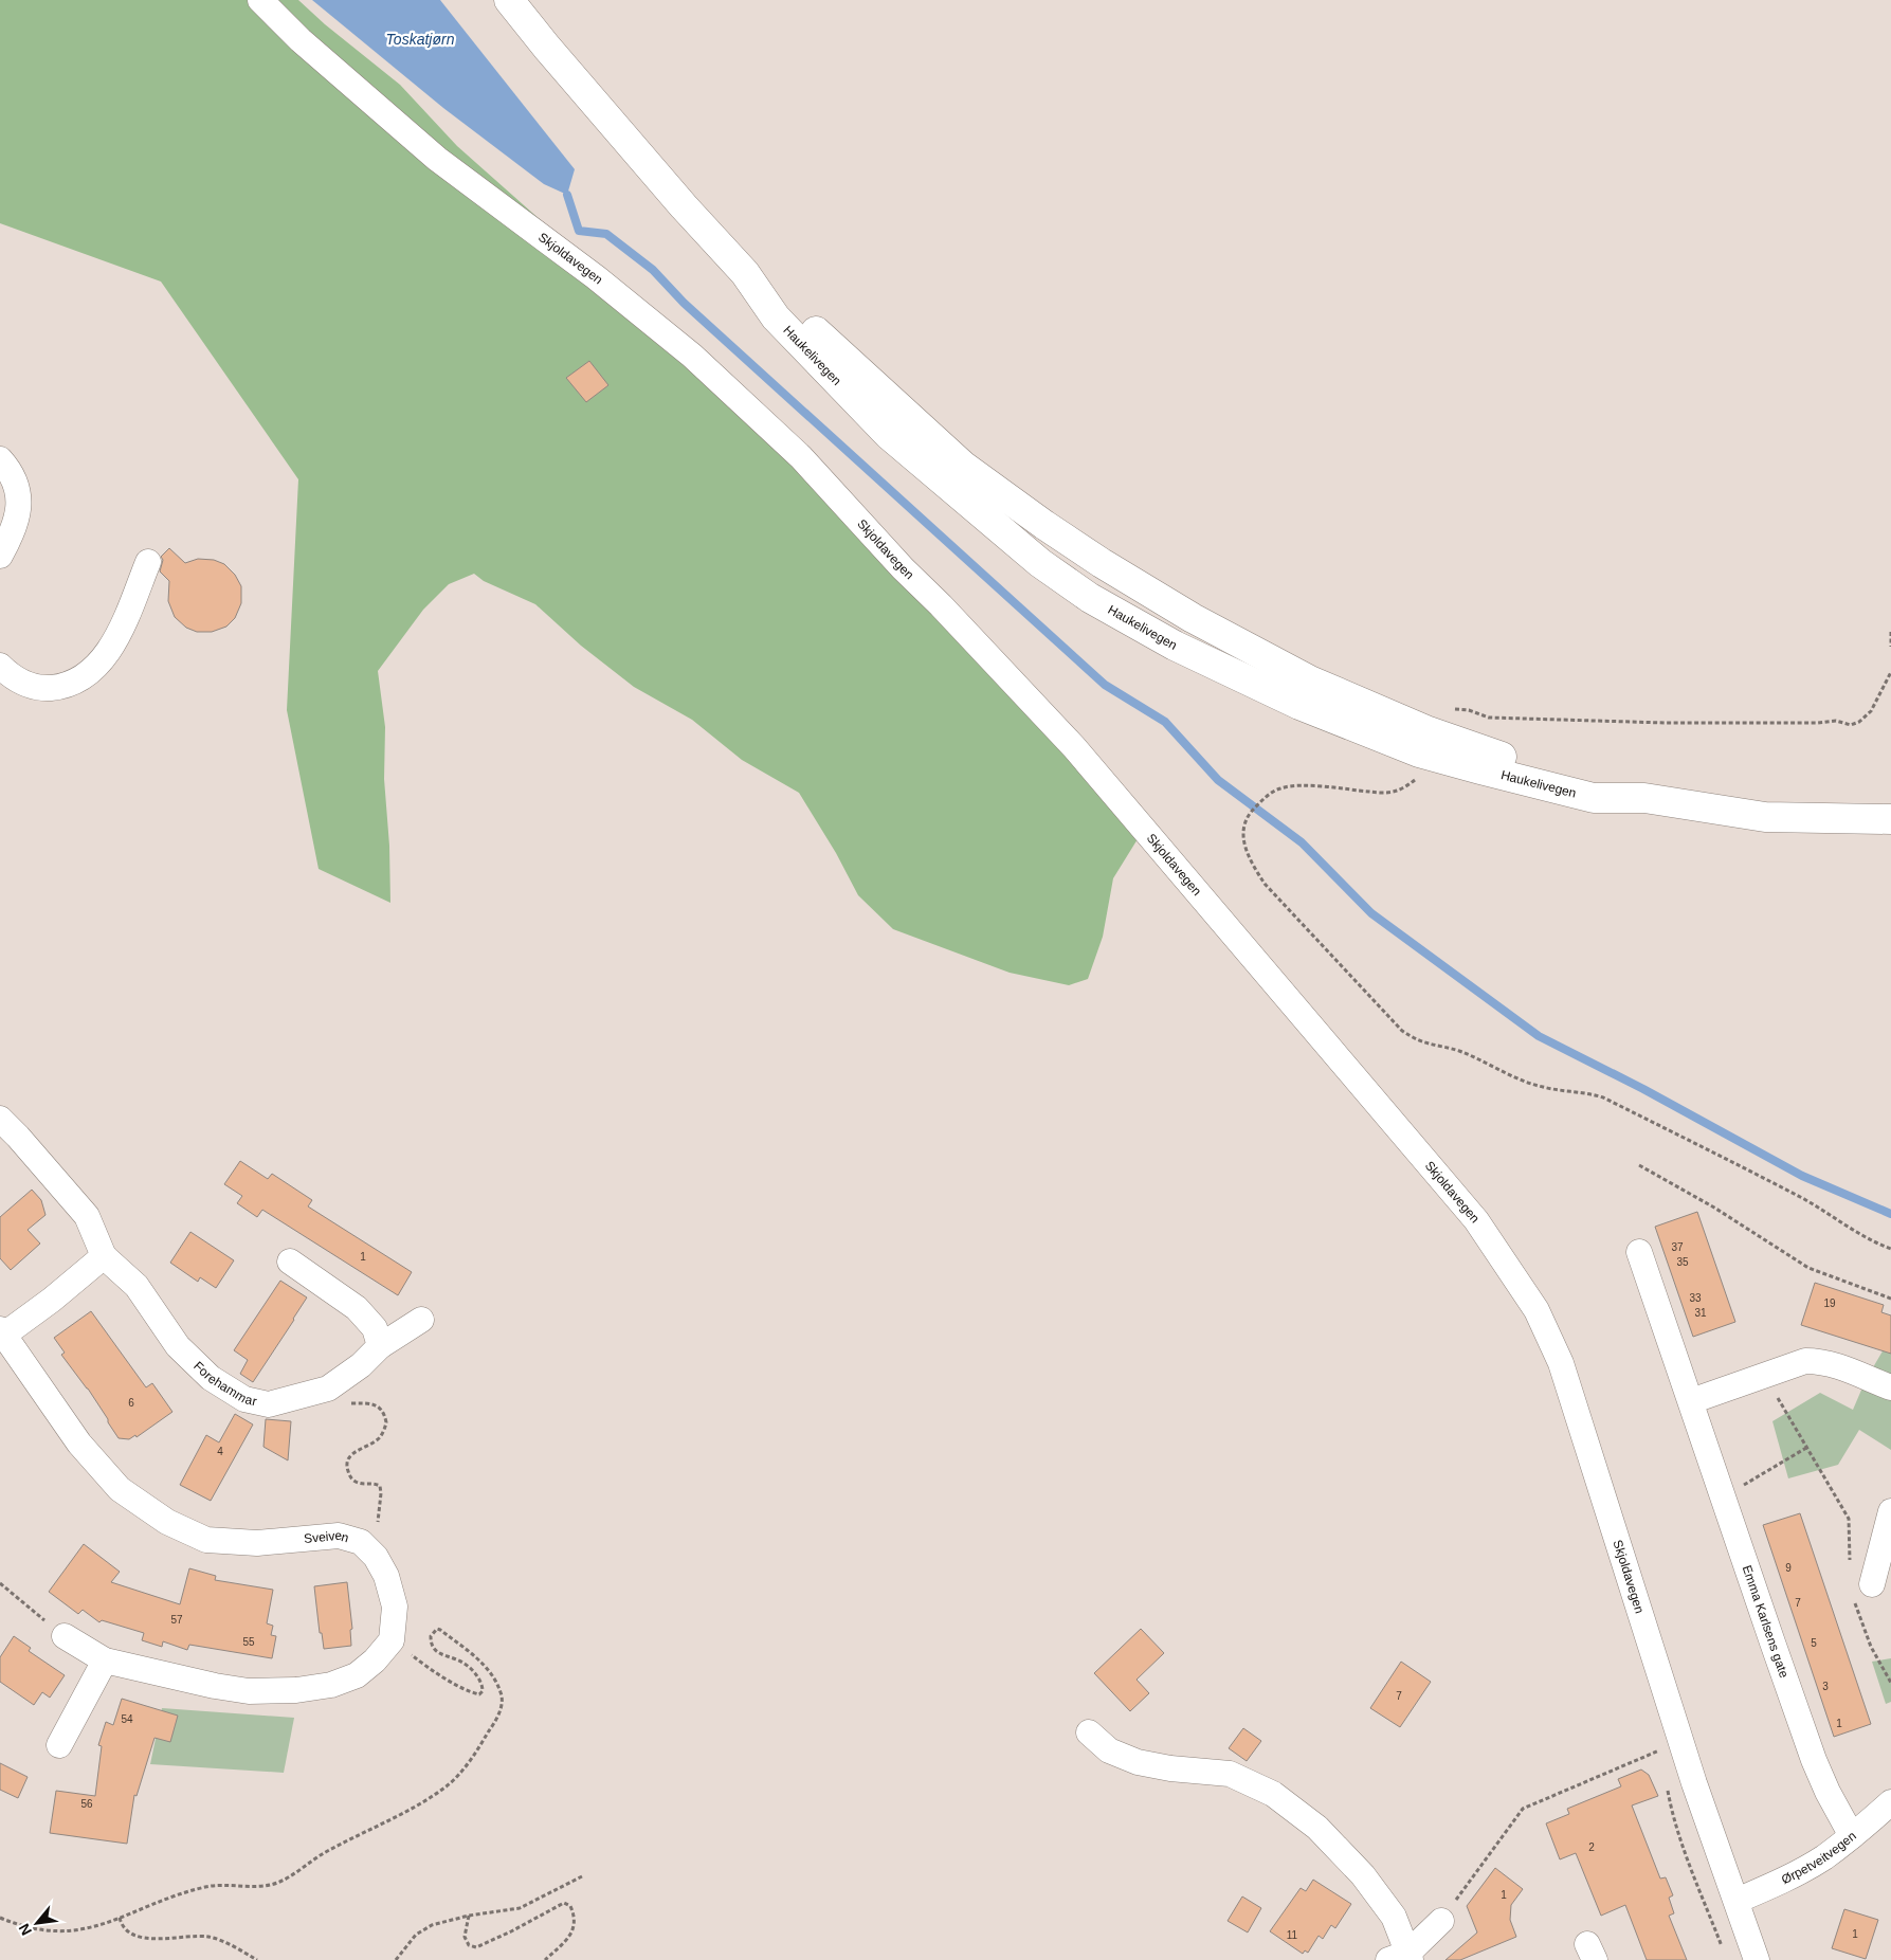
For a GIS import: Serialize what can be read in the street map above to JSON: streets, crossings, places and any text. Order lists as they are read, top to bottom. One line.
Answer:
{"streets":{"highway":["Haukelivegen"],"street":["Skjoldavegen","Forehammar","Sveiven","Emma Karlsens gate","Ørpetveitvegen"]},"crossings":[["Skjoldavegen","Ørpetveitvegen"],["Emma Karlsens gate","Ørpetveitvegen"]],"water":["Toskatjørn"],"house_numbers":["37","1","35","33","19","31","6","4","9","7","57","55","5","3","7","54","1","56","2","1","1","11"],"north":"bottom left"}
